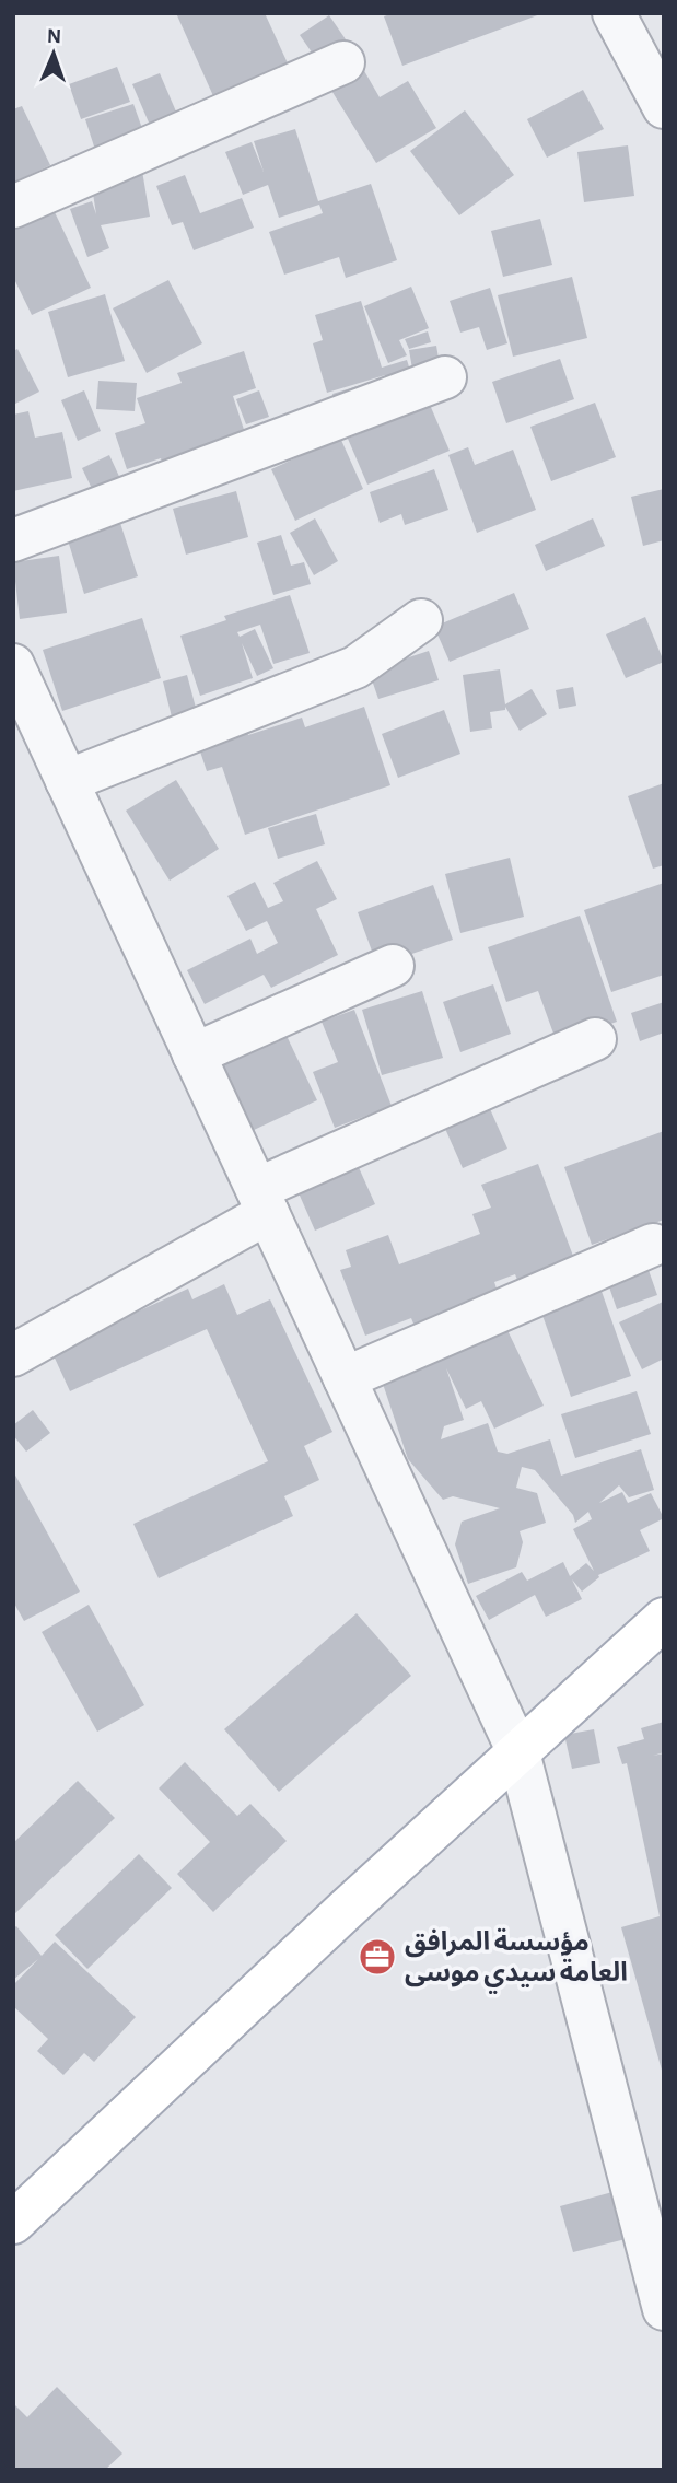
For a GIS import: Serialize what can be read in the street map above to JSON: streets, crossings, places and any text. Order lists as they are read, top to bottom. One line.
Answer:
{"places":{"office":["مؤسسة المرافق العامة سيدي موسى"]},"north":"top"}
